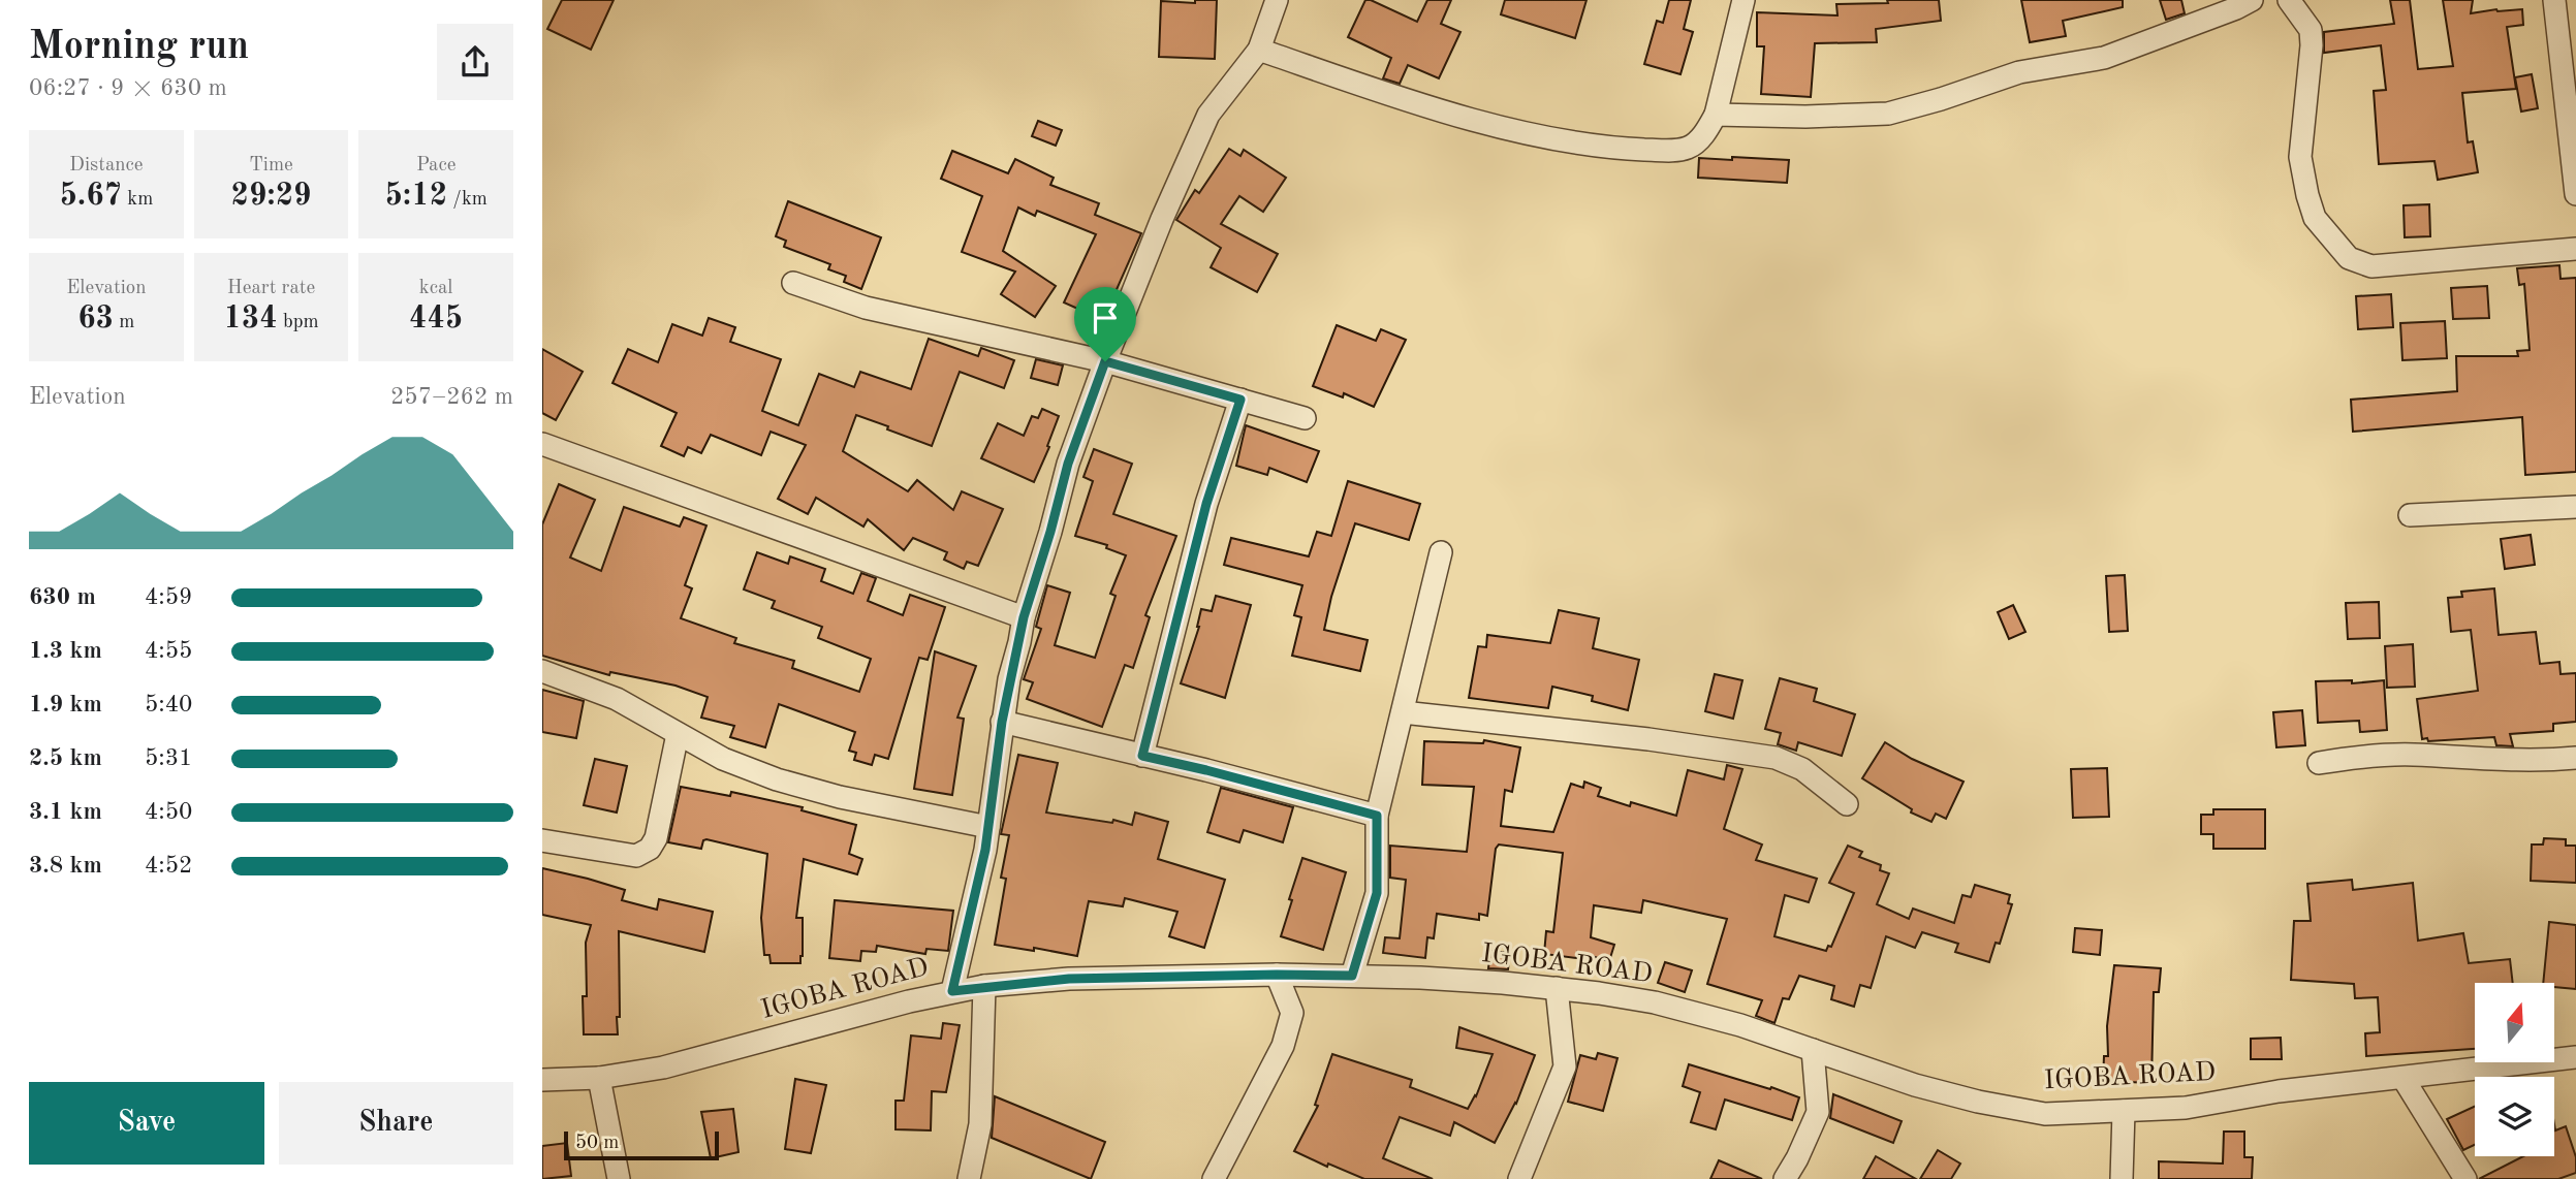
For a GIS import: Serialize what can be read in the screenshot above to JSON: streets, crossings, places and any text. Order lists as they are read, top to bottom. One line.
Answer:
{"streets":{"street":["IGOBA ROAD"]},"scale_bar":"50 m","north":"top","page":{"heading":["Morning run","06:27 · 9 × 630 m"],"stats":[["Distance","5.67 km"],["Time","29:29"],["Pace","5:12 /km"],["Elevation","63 m"],["Heart rate","134 bpm"],["kcal","445"]],"chart":["Elevation","257–262 m"],"list":[{"name":"630 m","note":"4:59"},{"name":"1.3 km","note":"4:55"},{"name":"1.9 km","note":"5:40"},{"name":"2.5 km","note":"5:31"},{"name":"3.1 km","note":"4:50"},{"name":"3.8 km","note":"4:52"}],"buttons":["Save","Share"],"scale":"50 m"}}
